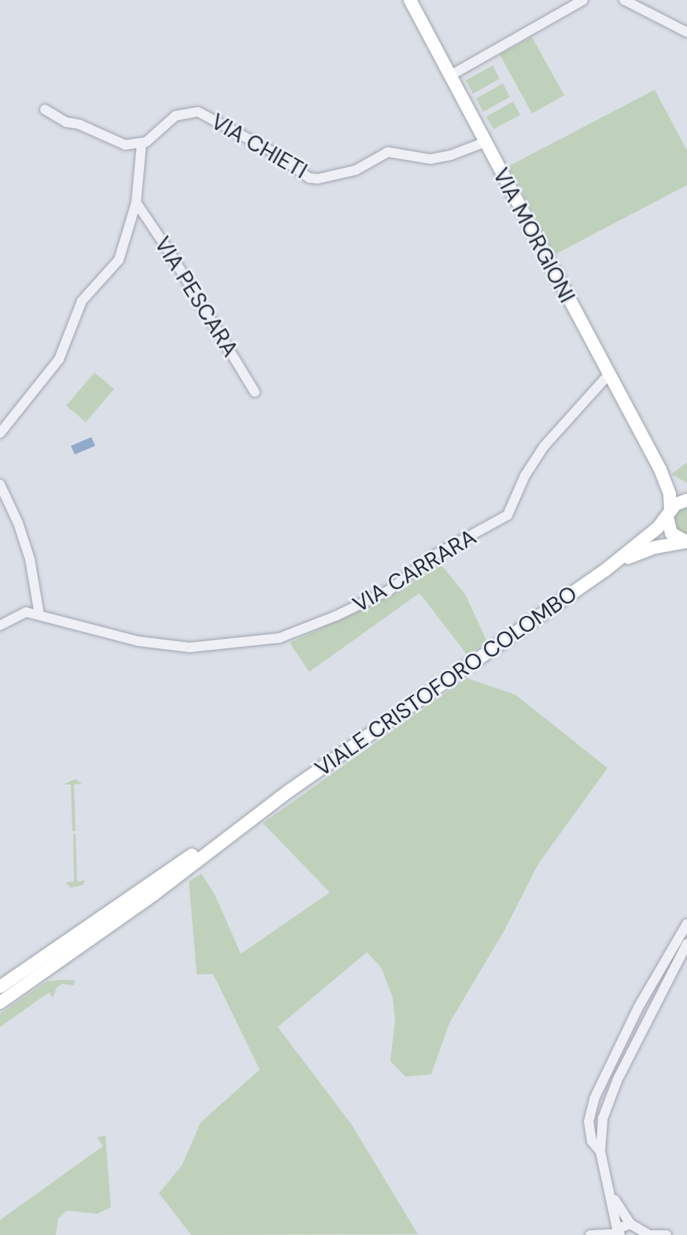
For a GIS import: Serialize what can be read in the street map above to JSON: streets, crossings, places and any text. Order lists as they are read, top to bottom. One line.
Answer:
{"streets":{"main road":["VIA MORGIONI","VIALE CRISTOFORO COLOMBO"],"street":["VIA CHIETI","VIA PESCARA","VIA CARRARA"]},"crossings":[["VIA CHIETI","VIA MORGIONI"],["VIA MORGIONI","VIA CARRARA"]]}
